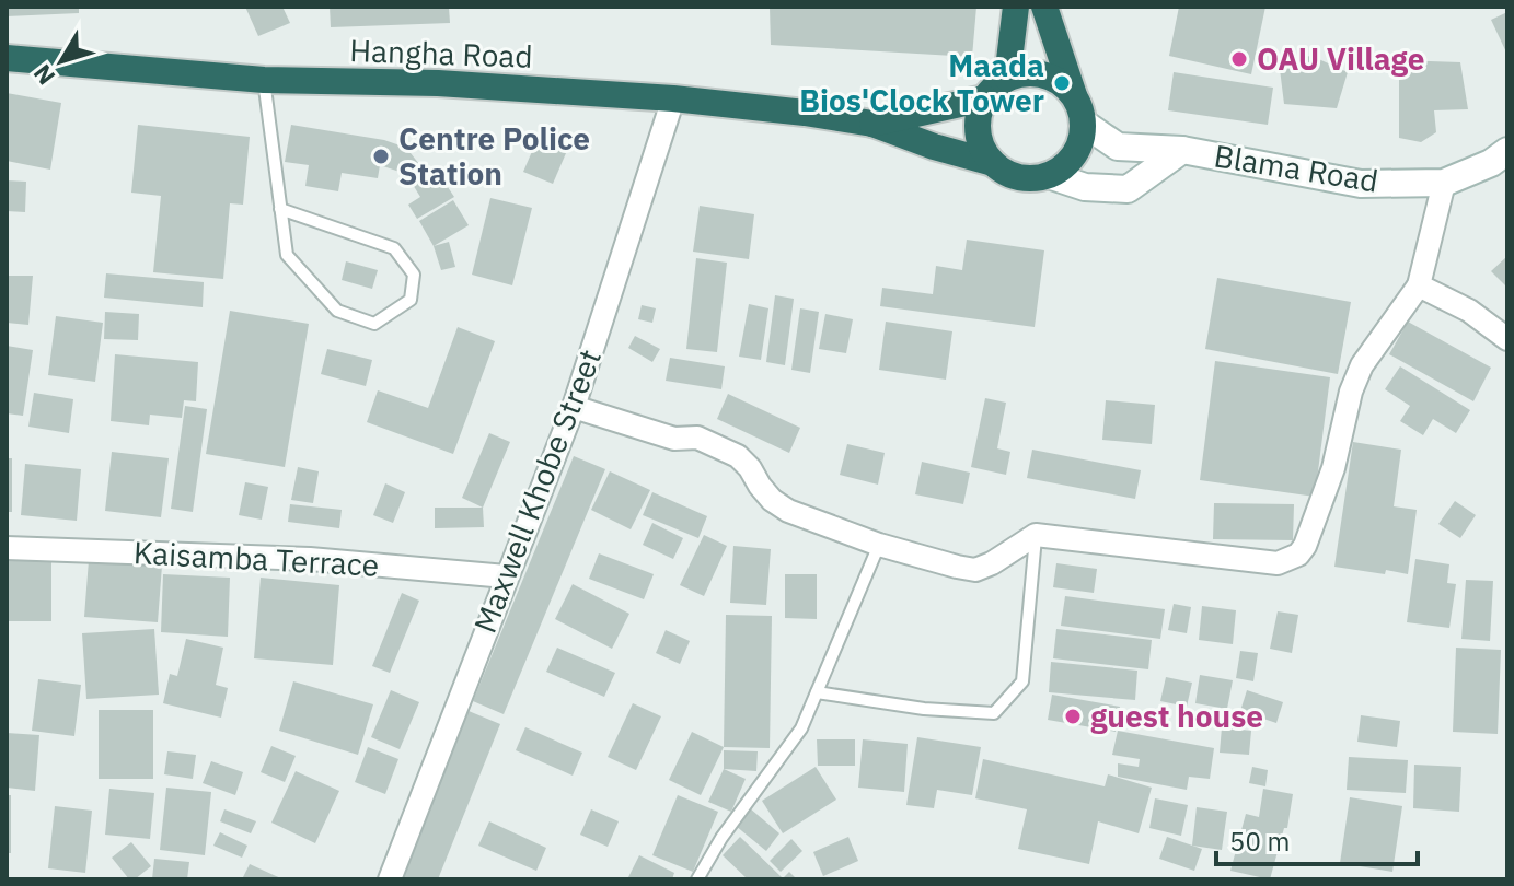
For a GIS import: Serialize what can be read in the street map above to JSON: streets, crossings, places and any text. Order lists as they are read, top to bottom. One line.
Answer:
{"streets":{"highway":["Hangha Road"],"street":["Blama Road","Maxwell Khobe Street","Kaisamba Terrace"]},"crossings":[["Hangha Road","Blama Road"],["Hangha Road","Maxwell Khobe Street"],["Maxwell Khobe Street","Kaisamba Terrace"]],"places":["OAU Village","Maada Bios'Clock Tower","Centre Police Station","guest house"],"scale_bar":"50 m","north":"bottom left"}
